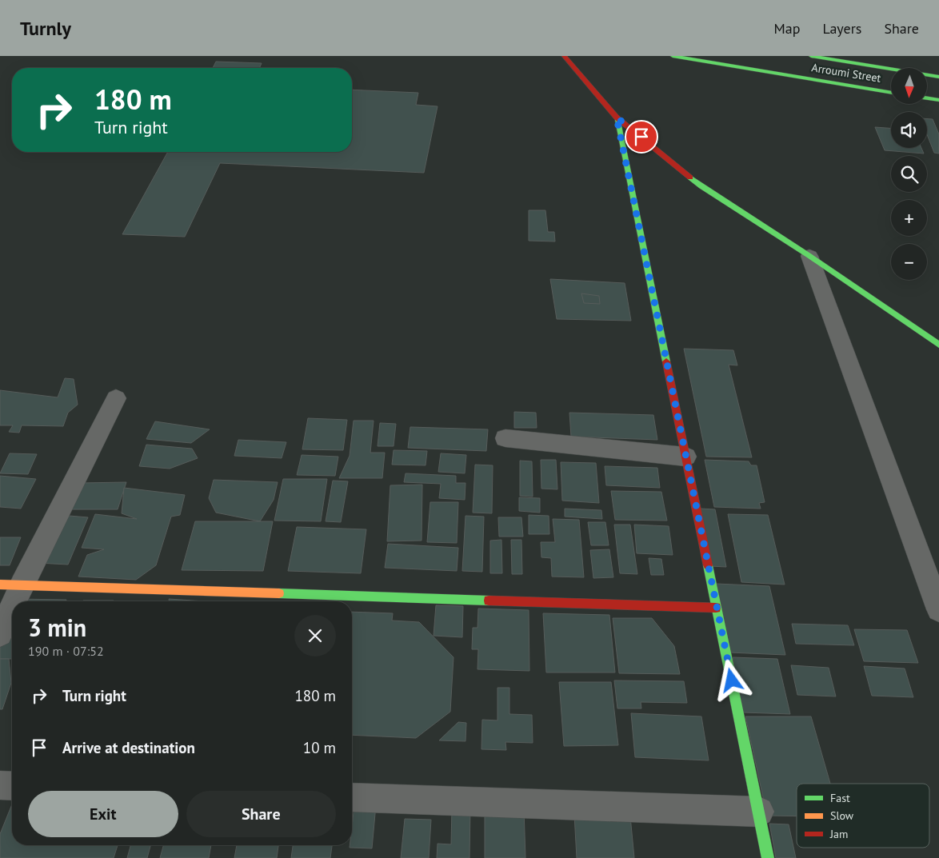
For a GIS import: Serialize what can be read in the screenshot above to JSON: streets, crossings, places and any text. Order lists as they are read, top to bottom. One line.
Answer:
{"streets":{"street":["Arroumi Street"]},"legend":["Fast","Slow","Jam"],"north":"bottom","page":{"header":"Turnly","nav":["Map","Layers","Share"],"map_buttons":["+","−"],"turn":["180 m","Turn right"],"heading":["3 min","190 m · 07:52"],"list":[{"name":"Turn right","value":"180 m"},{"name":"Arrive at destination","value":"10 m"}],"buttons":["Exit","Share"]}}
